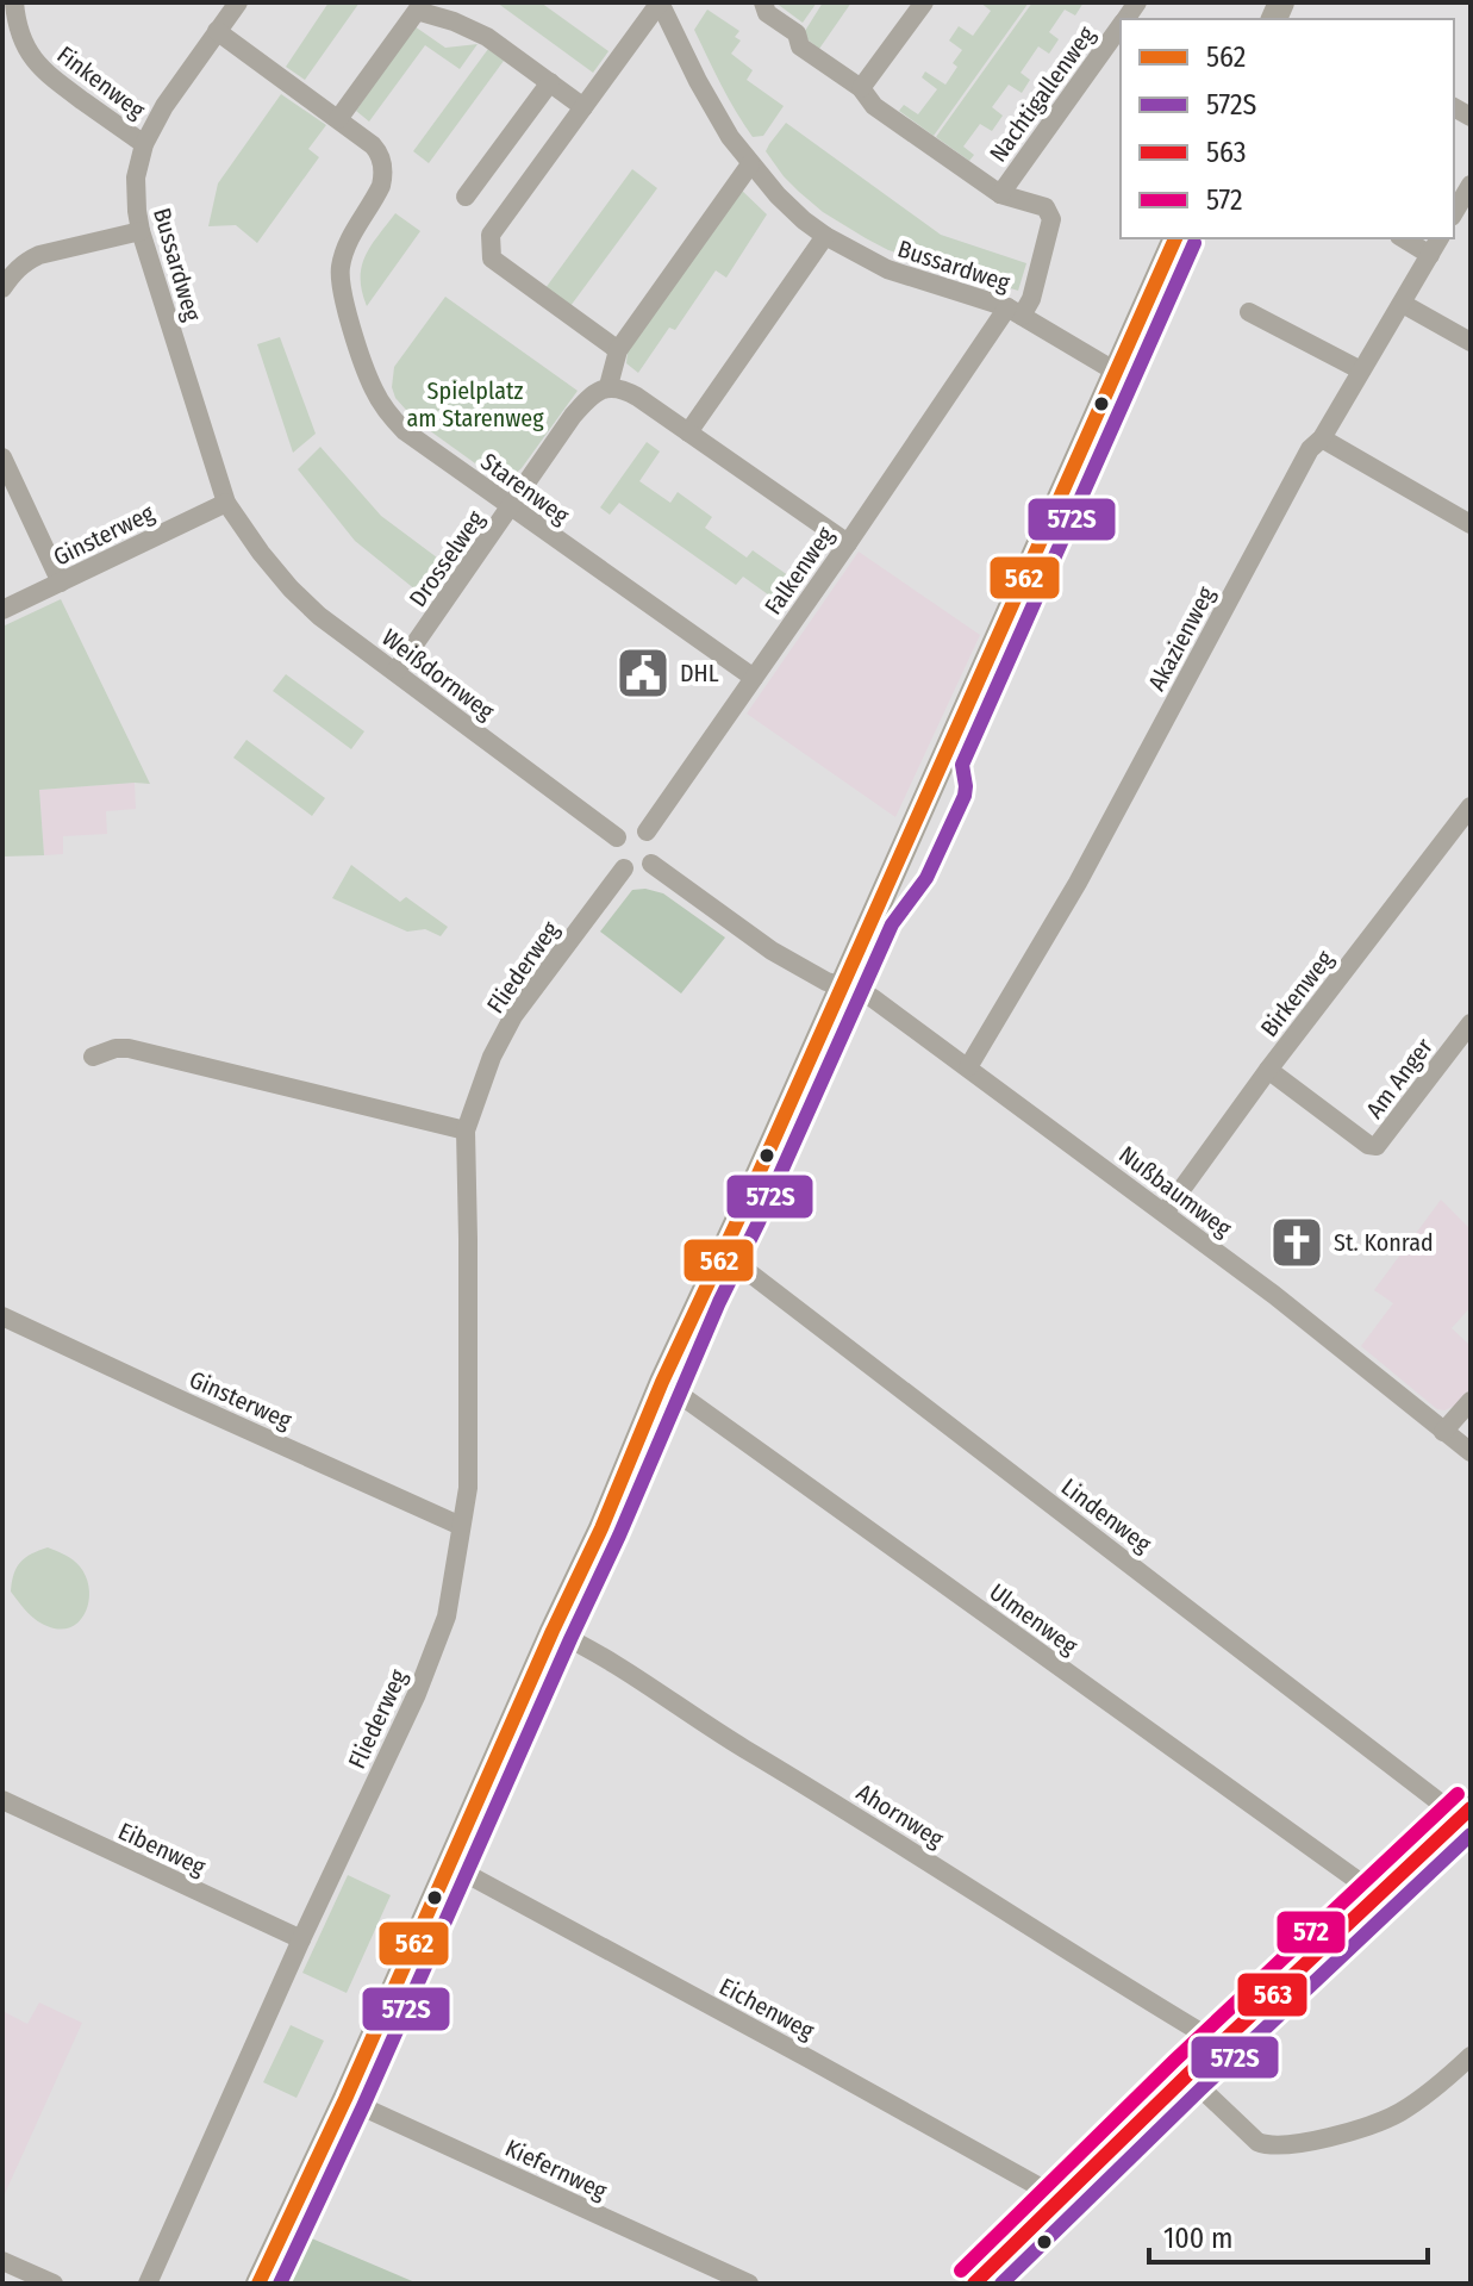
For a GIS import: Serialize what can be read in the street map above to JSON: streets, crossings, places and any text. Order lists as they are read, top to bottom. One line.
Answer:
{"streets":{"street":["Finkenweg","Nachtigallenweg","Bussardweg","Starenweg","Ginsterweg","Drosselweg","Falkenweg","Akazienweg","Weißdornweg","Fliederweg","Birkenweg","Am Anger","Nußbaumweg","Lindenweg","Ulmenweg","Ahornweg","Eibenweg","Eichenweg","Kiefernweg"]},"crossings":[["Finkenweg","Bussardweg"],["Nachtigallenweg","Bussardweg"],["Nachtigallenweg","Falkenweg"],["Bussardweg","Starenweg"],["Bussardweg","Ginsterweg"],["Bussardweg","Falkenweg"],["Bussardweg","Weißdornweg"],["Starenweg","Drosselweg"],["Starenweg","Falkenweg"],["Ginsterweg","Weißdornweg"],["Ginsterweg","Fliederweg"],["Drosselweg","Weißdornweg"],["Falkenweg","Weißdornweg"],["Falkenweg","Fliederweg"],["Akazienweg","Nußbaumweg"],["Weißdornweg","Fliederweg"],["Fliederweg","Eibenweg"],["Birkenweg","Am Anger"],["Birkenweg","Nußbaumweg"]],"parks":["Spielplatz am Starenweg"],"places":{"public building":["DHL"],"church":["St. Konrad"]},"lines":["transit line 562","transit line 572S","transit line 572","transit line 563"],"legend":["562","572S","563","572"],"scale_bar":"100 m"}
